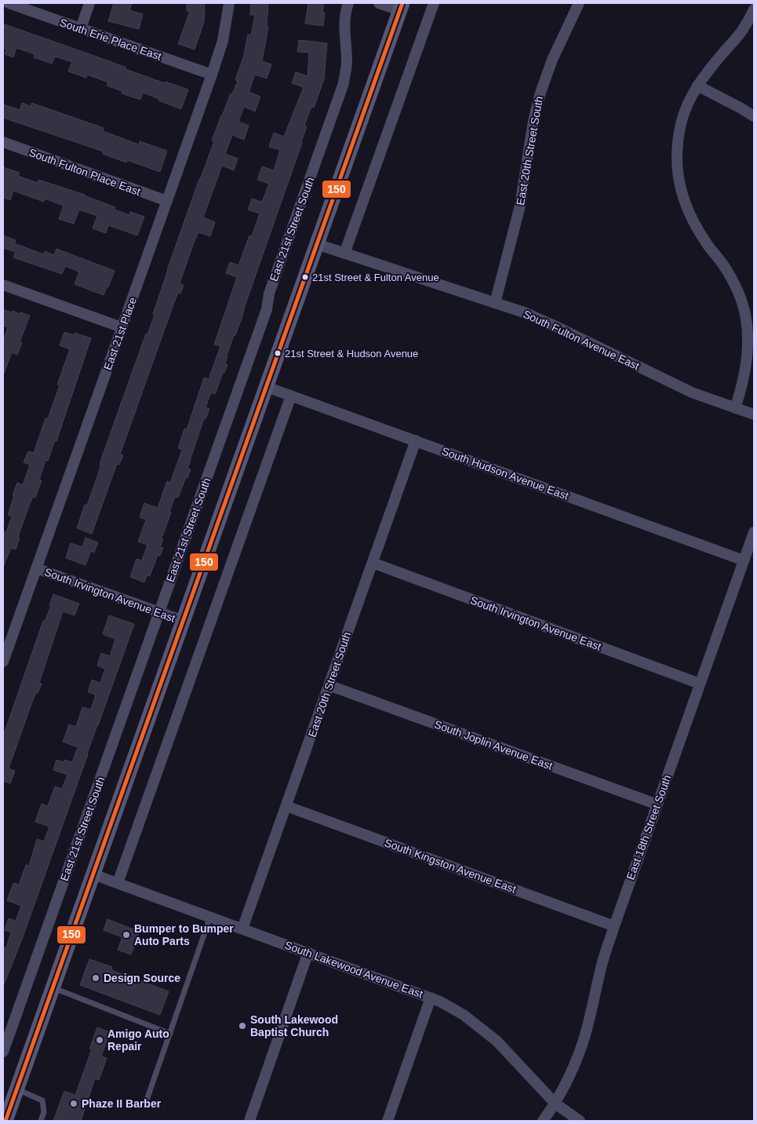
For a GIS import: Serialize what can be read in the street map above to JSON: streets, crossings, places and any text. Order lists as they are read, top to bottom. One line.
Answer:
{"streets":{"street":["South Erie Place East","East 20th Street South","South Fulton Place East","East 21st Street South","East 21st Place","South Fulton Avenue East","South Hudson Avenue East","South Irvington Avenue East","South Joplin Avenue East","East 18th Street South","South Kingston Avenue East","South Lakewood Avenue East"]},"crossings":[["South Erie Place East","East 21st Place"],["East 20th Street South","South Fulton Avenue East"],["East 20th Street South","South Hudson Avenue East"],["East 20th Street South","South Irvington Avenue East"],["East 20th Street South","South Joplin Avenue East"],["East 20th Street South","South Kingston Avenue East"],["East 20th Street South","South Lakewood Avenue East"],["South Fulton Place East","East 21st Place"],["East 21st Street South","South Irvington Avenue East"],["East 21st Place","South Irvington Avenue East"],["South Hudson Avenue East","East 18th Street South"],["South Irvington Avenue East","East 18th Street South"],["South Joplin Avenue East","East 18th Street South"],["East 18th Street South","South Kingston Avenue East"],["East 18th Street South","South Lakewood Avenue East"]],"places":["21st Street & Fulton Avenue","21st Street & Hudson Avenue","Bumper to Bumper Auto Parts","Design Source","South Lakewood Baptist Church","Amigo Auto Repair","Phaze II Barber"],"lines":["transit line 150"]}
